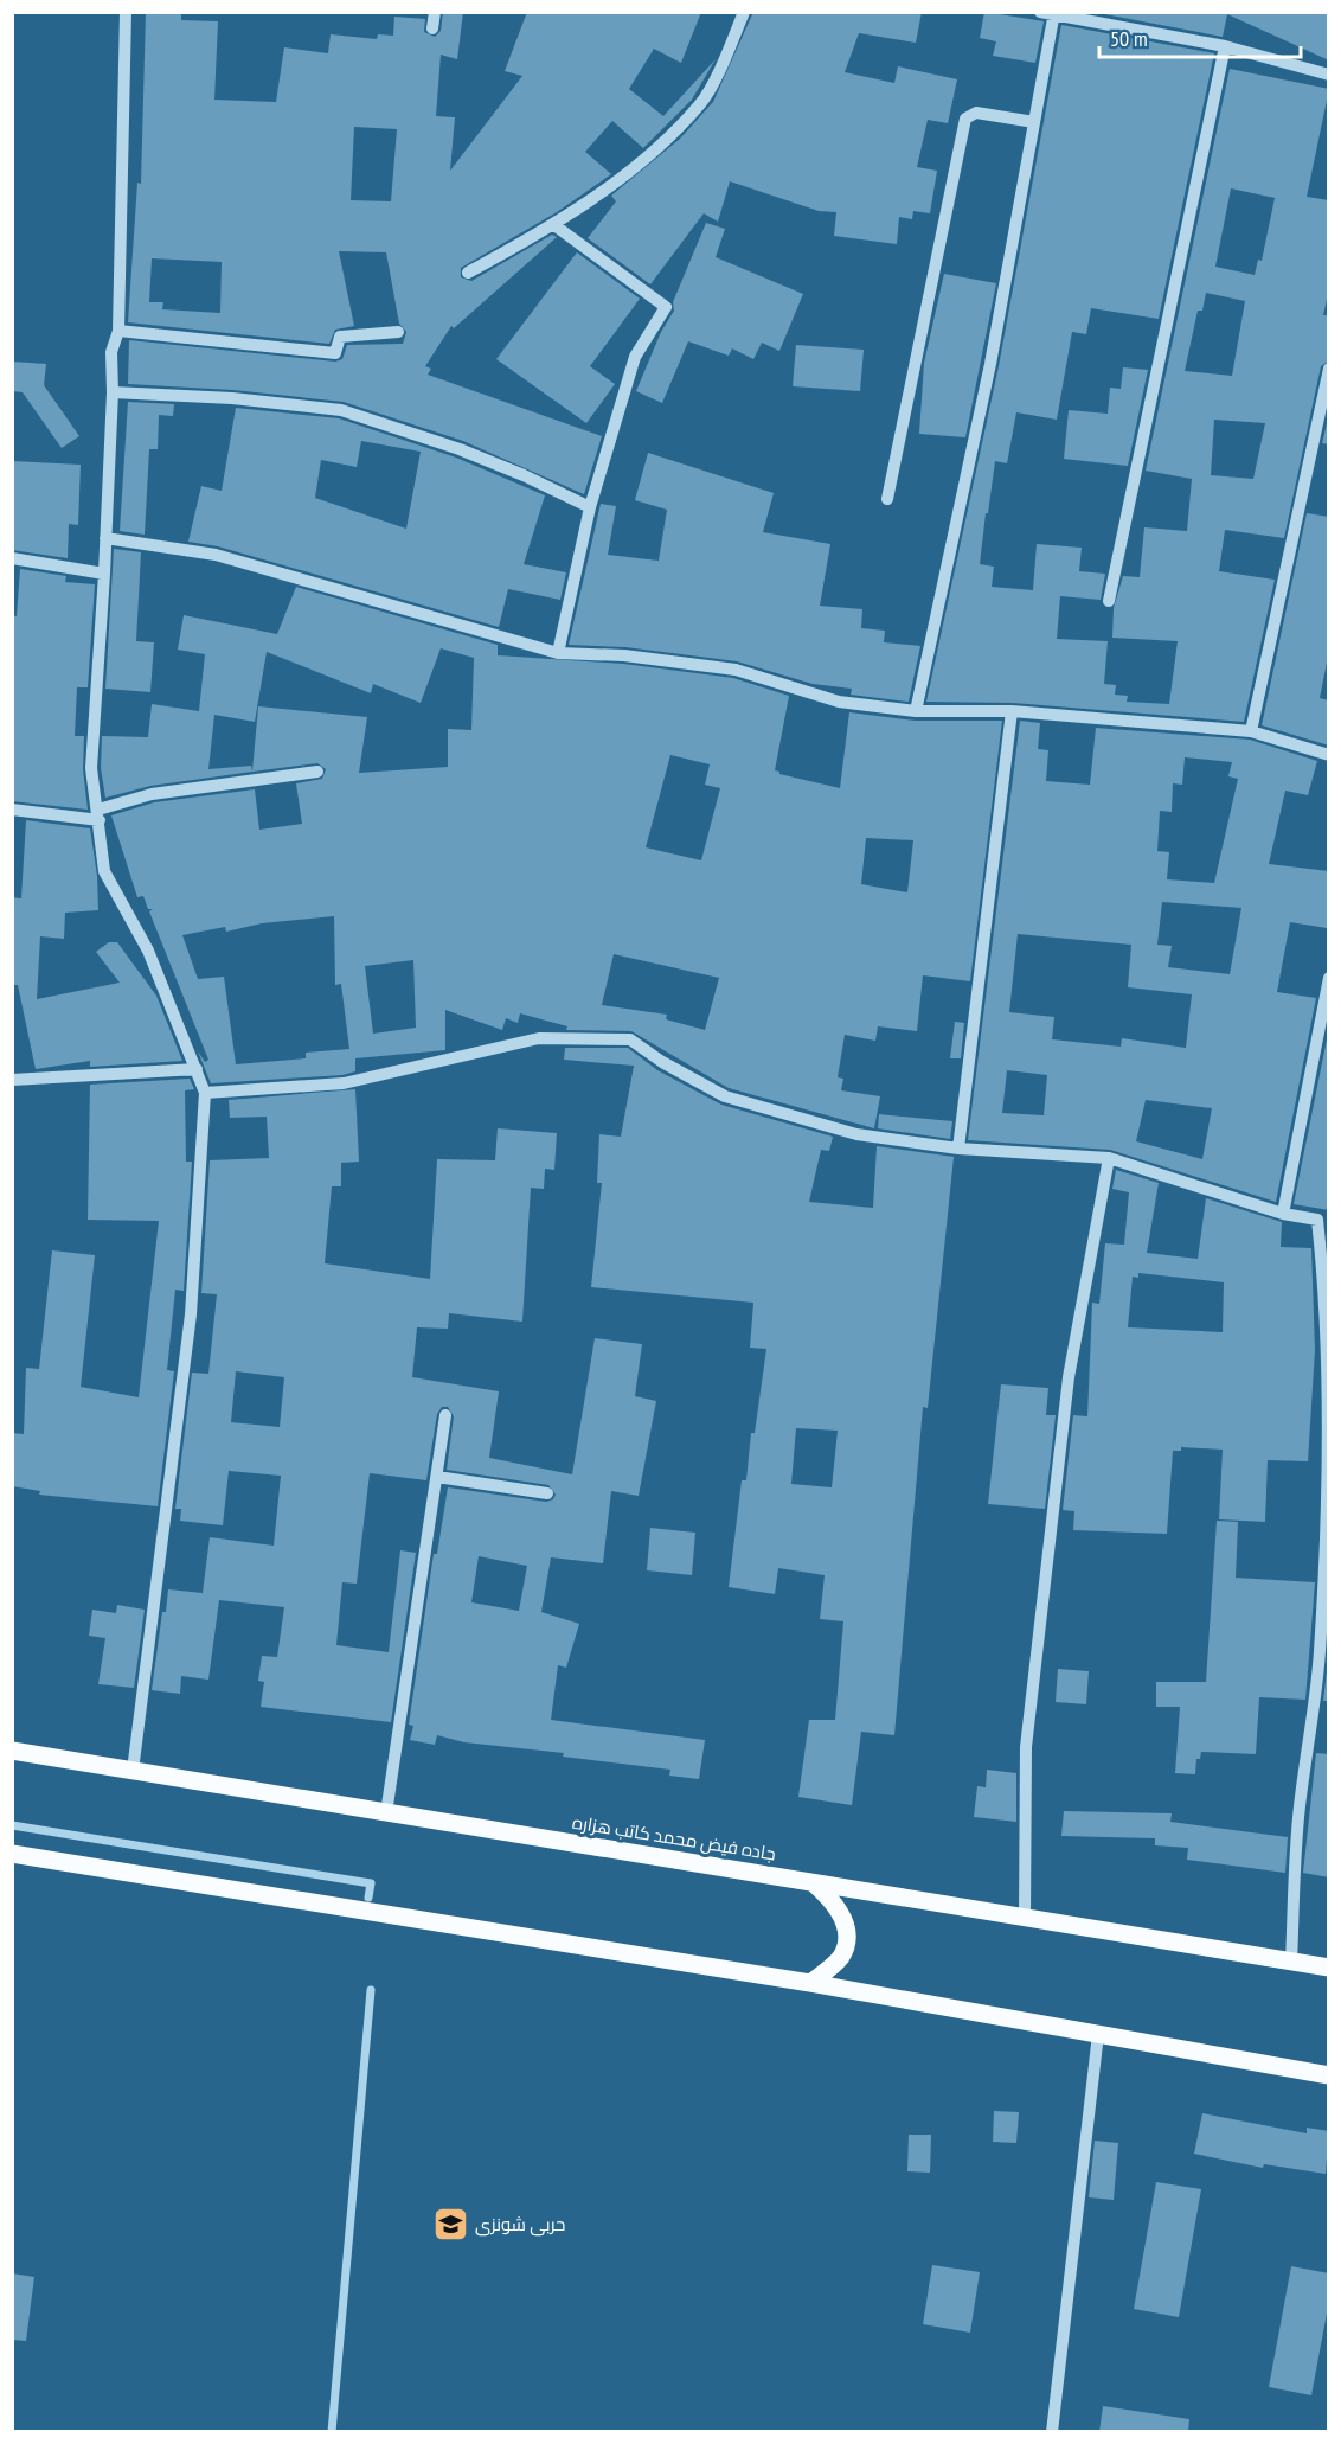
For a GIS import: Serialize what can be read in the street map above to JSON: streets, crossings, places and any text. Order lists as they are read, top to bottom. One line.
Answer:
{"streets":{"main road":["جاده فیض محمد کاتب هزاره"]},"places":{"school or university":["حربی شونزی"]},"scale_bar":"50 m"}
